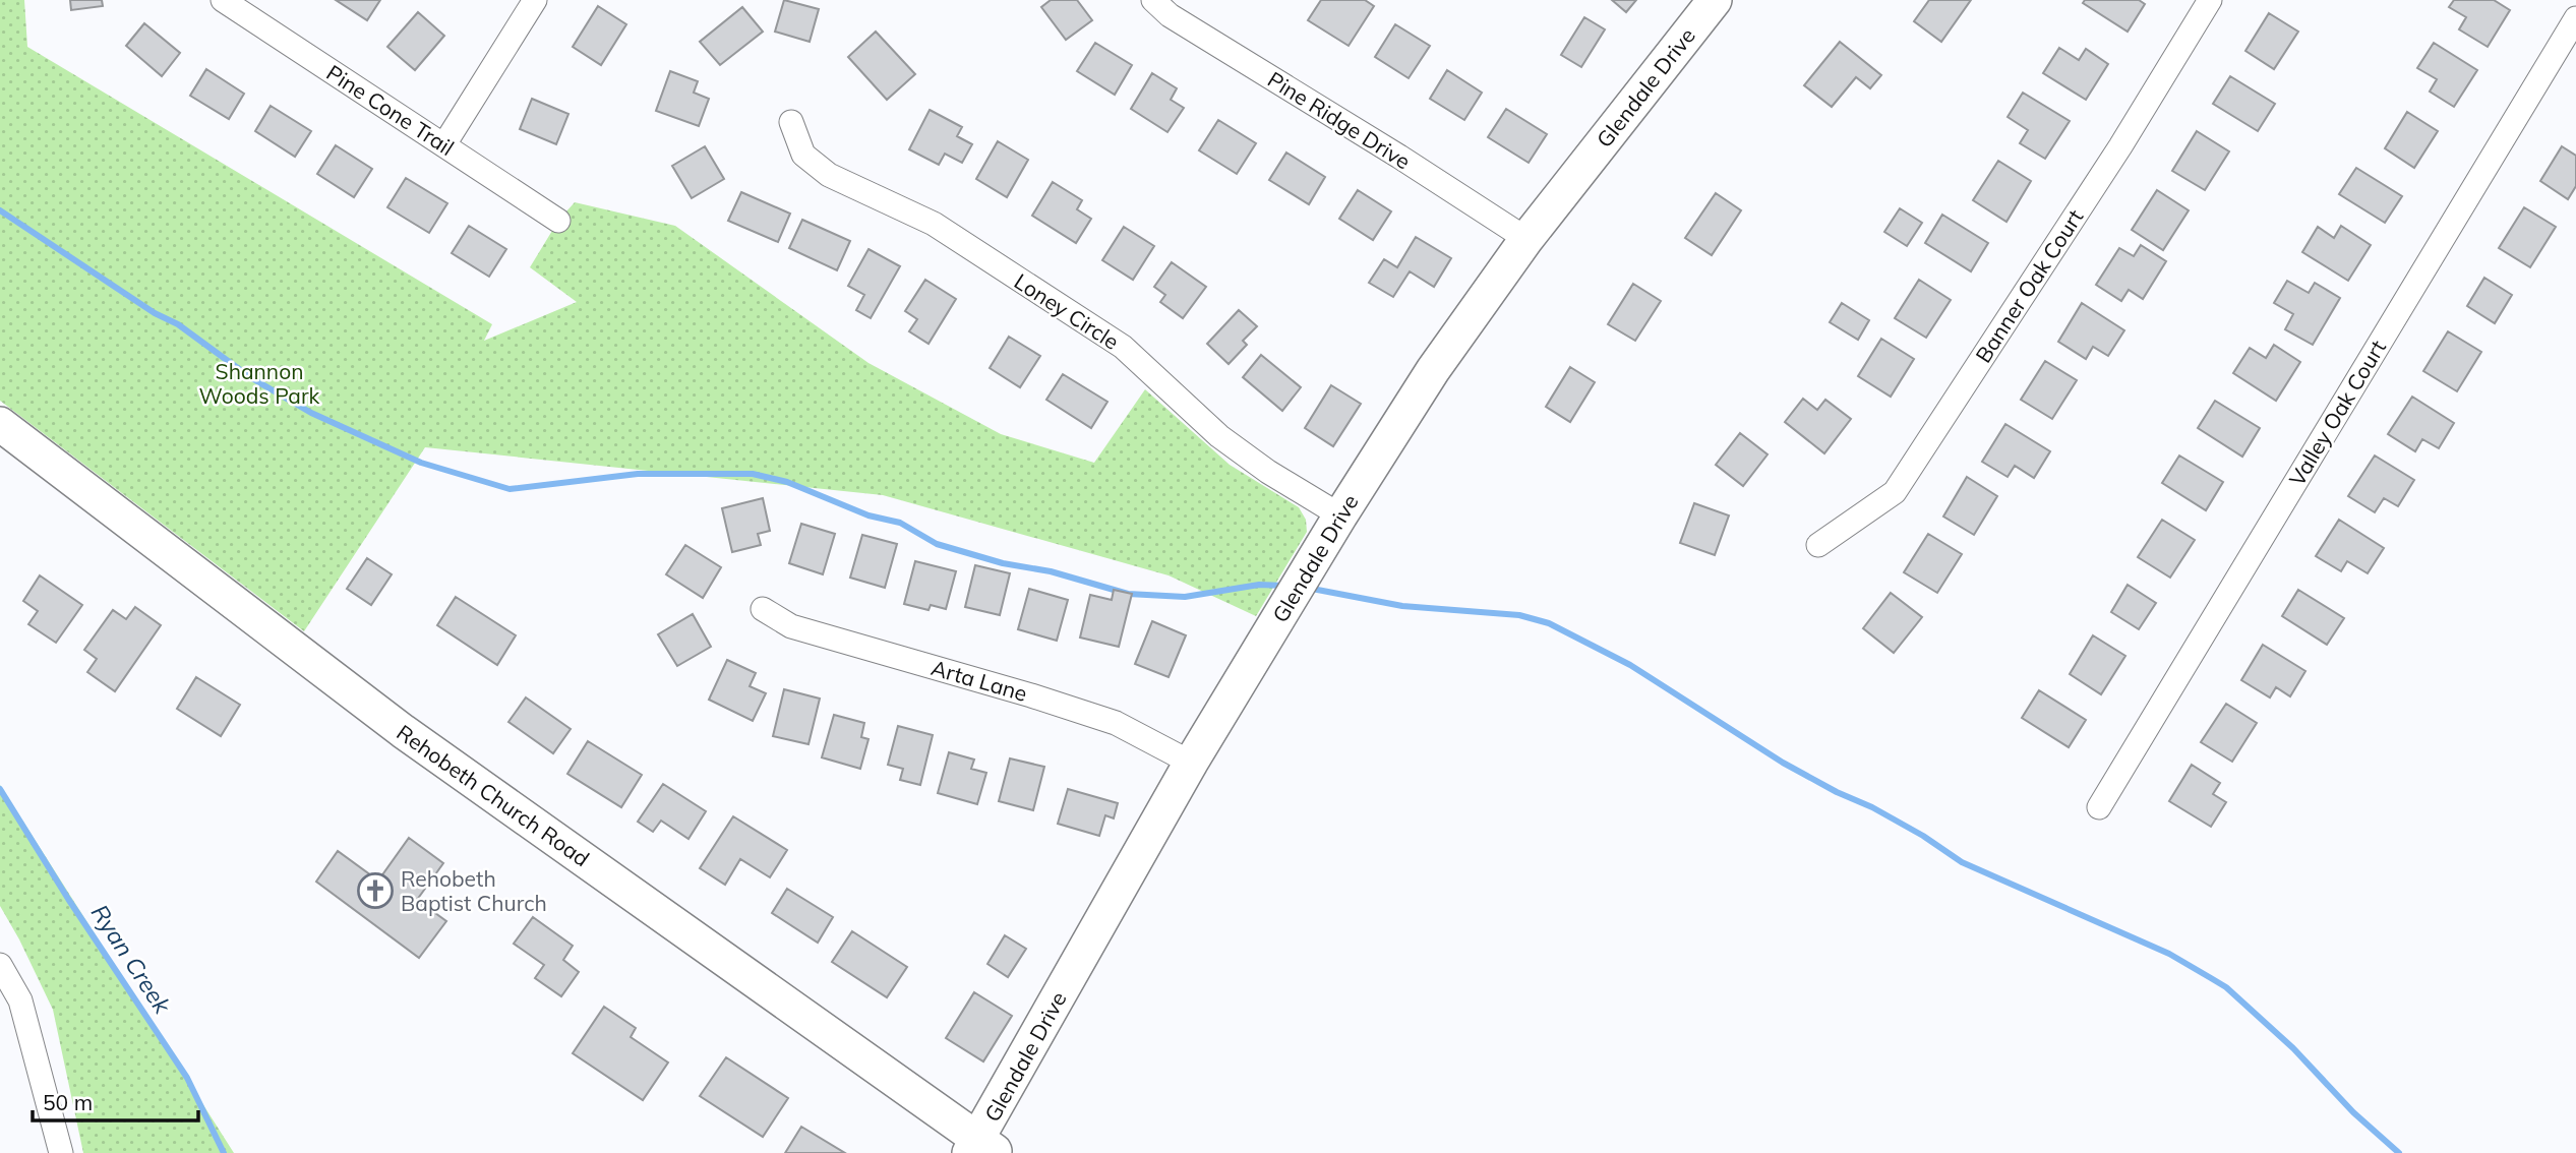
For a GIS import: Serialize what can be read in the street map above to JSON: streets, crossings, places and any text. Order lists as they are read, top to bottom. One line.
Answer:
{"streets":{"street":["Glendale Drive","Pine Cone Trail","Pine Ridge Drive","Banner Oak Court","Loney Circle","Valley Oak Court","Arta Lane","Rehobeth Church Road"]},"crossings":[["Glendale Drive","Pine Ridge Drive"],["Glendale Drive","Loney Circle"],["Glendale Drive","Arta Lane"],["Glendale Drive","Rehobeth Church Road"]],"water":["Ryan Creek"],"parks":["Shannon Woods Park"],"places":{"church":["Rehobeth Baptist Church"]},"scale_bar":"50 m"}
